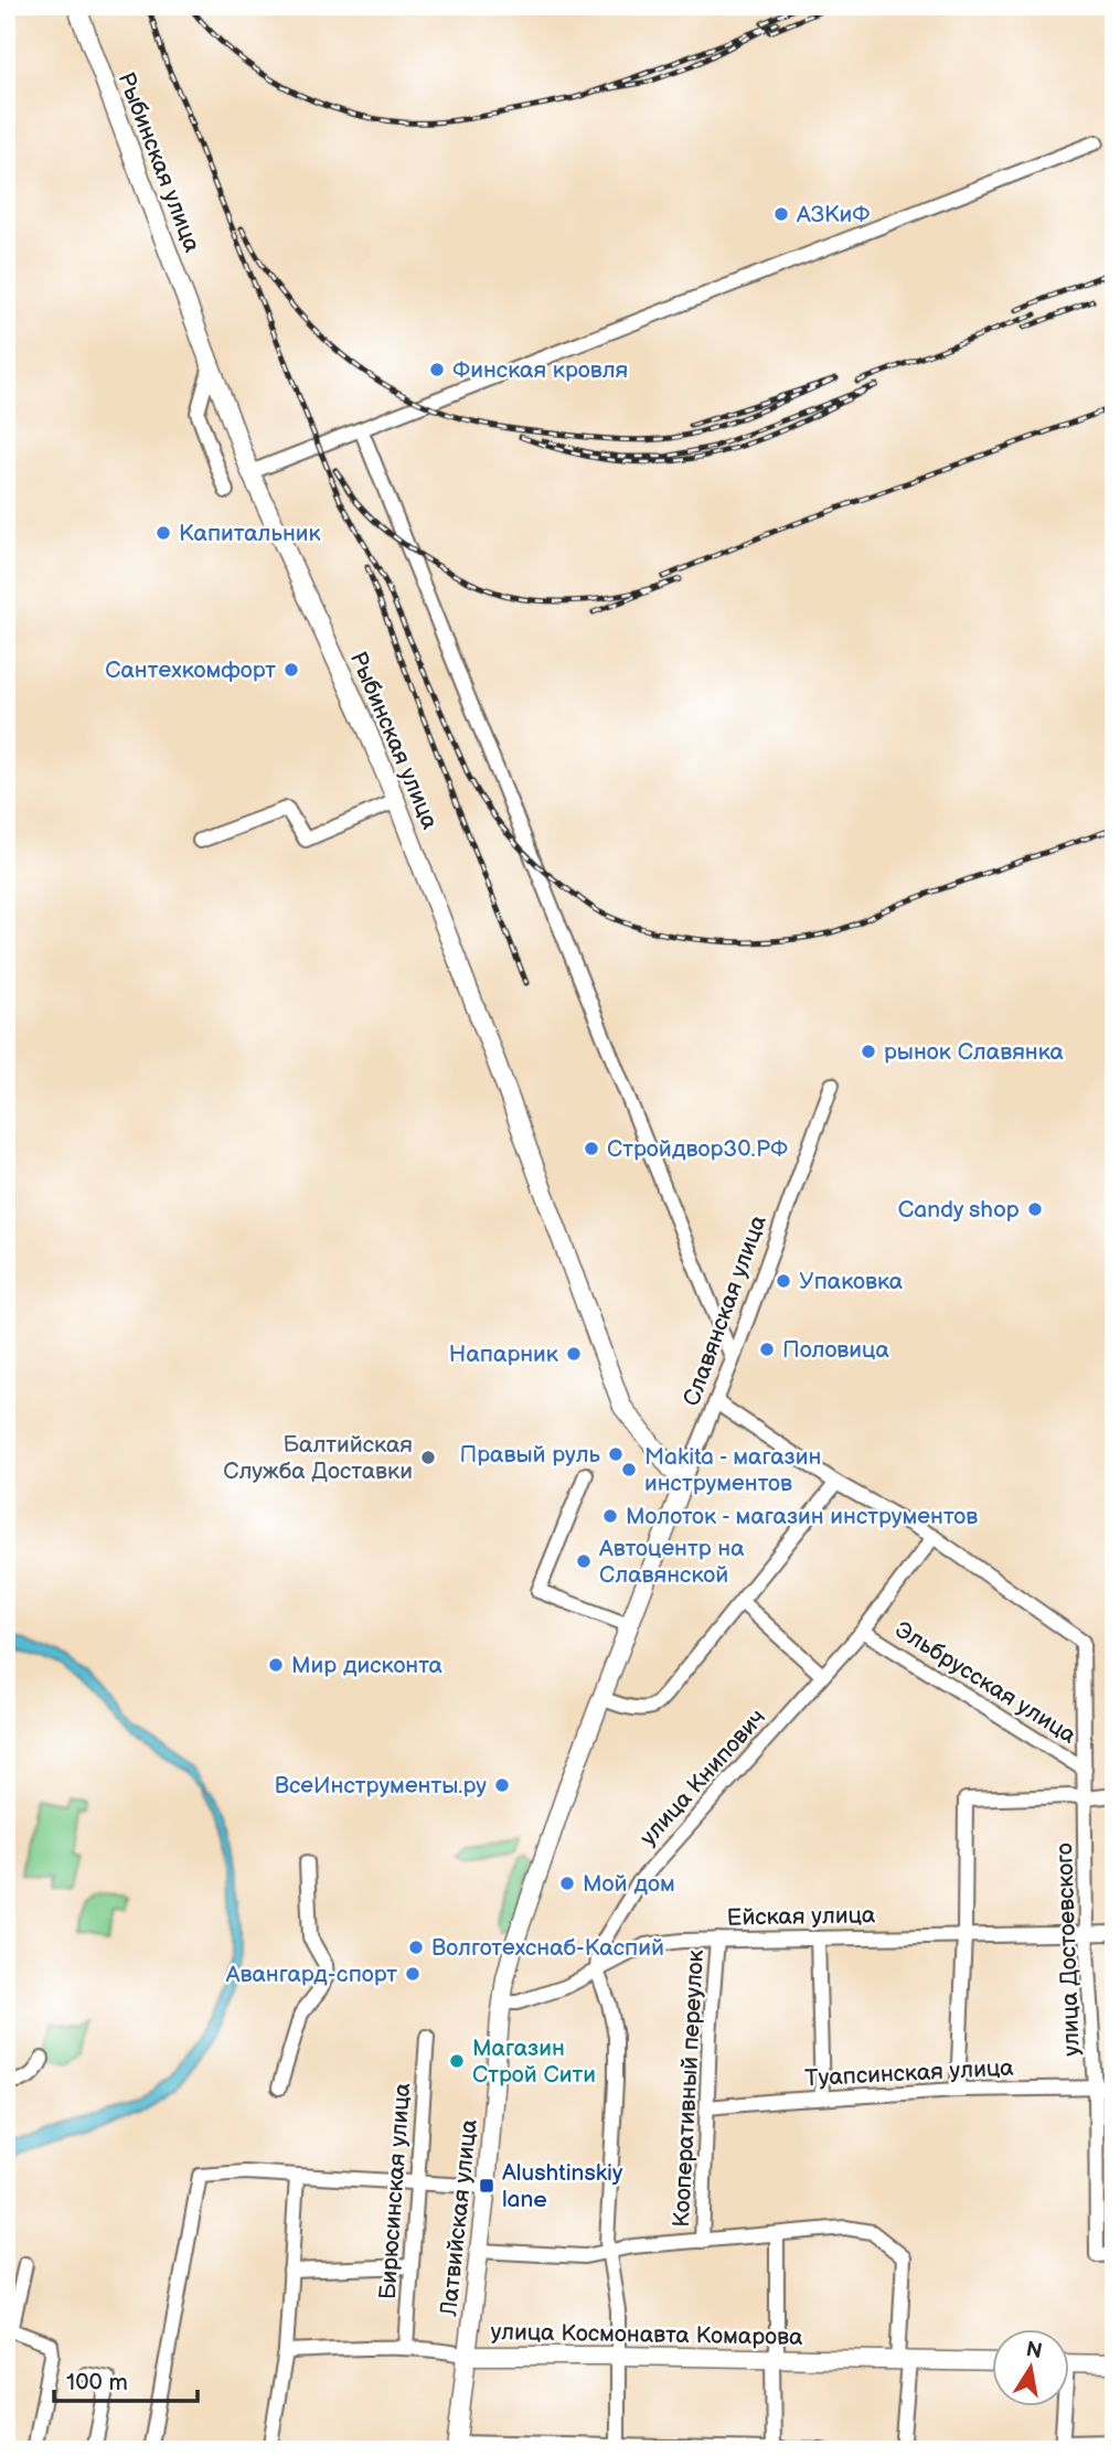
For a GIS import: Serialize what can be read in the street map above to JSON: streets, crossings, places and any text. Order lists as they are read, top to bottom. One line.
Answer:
{"streets":{"main road":["Рыбинская улица","Славянская улица","Латвийская улица","улица Космонавта Комарова"],"street":["Эльбрусская улица","улица Книпович","Ейская улица","улица Достоевского","Туапсинская улица","Кооперативный переулок","Бирюсинская улица"]},"crossings":[["Рыбинская улица","Славянская улица"],["Славянская улица","Латвийская улица"],["Эльбрусская улица","улица Книпович"],["Эльбрусская улица","улица Достоевского"],["улица Книпович","Ейская улица"],["улица Книпович","улица Достоевского"],["Ейская улица","улица Достоевского"],["Ейская улица","Кооперативный переулок"],["Ейская улица","Латвийская улица"],["улица Достоевского","Туапсинская улица"],["Туапсинская улица","Кооперативный переулок"],["Бирюсинская улица","улица Космонавта Комарова"],["Латвийская улица","улица Космонавта Комарова"]],"places":{"other":["АЗКиФ","Финская кровля","Капитальник","Сантехкомфорт","рынок Славянка","Стройдвор30.РФ","Candy shop","Упаковка","Половица","Напарник","Правый руль","Балтийская Служба Доставки","Makita - магазин инструментов","Молоток - магазин инструментов","Автоцентр на Славянской","Мир дисконта","ВсеИнструменты.ру","Мой дом","Волготехснаб-Каспий","Авангард-cпорт","Магазин Строй Сити"],"transit":["Alushtinskiy lane"]},"scale_bar":"100 m","north":"top"}
